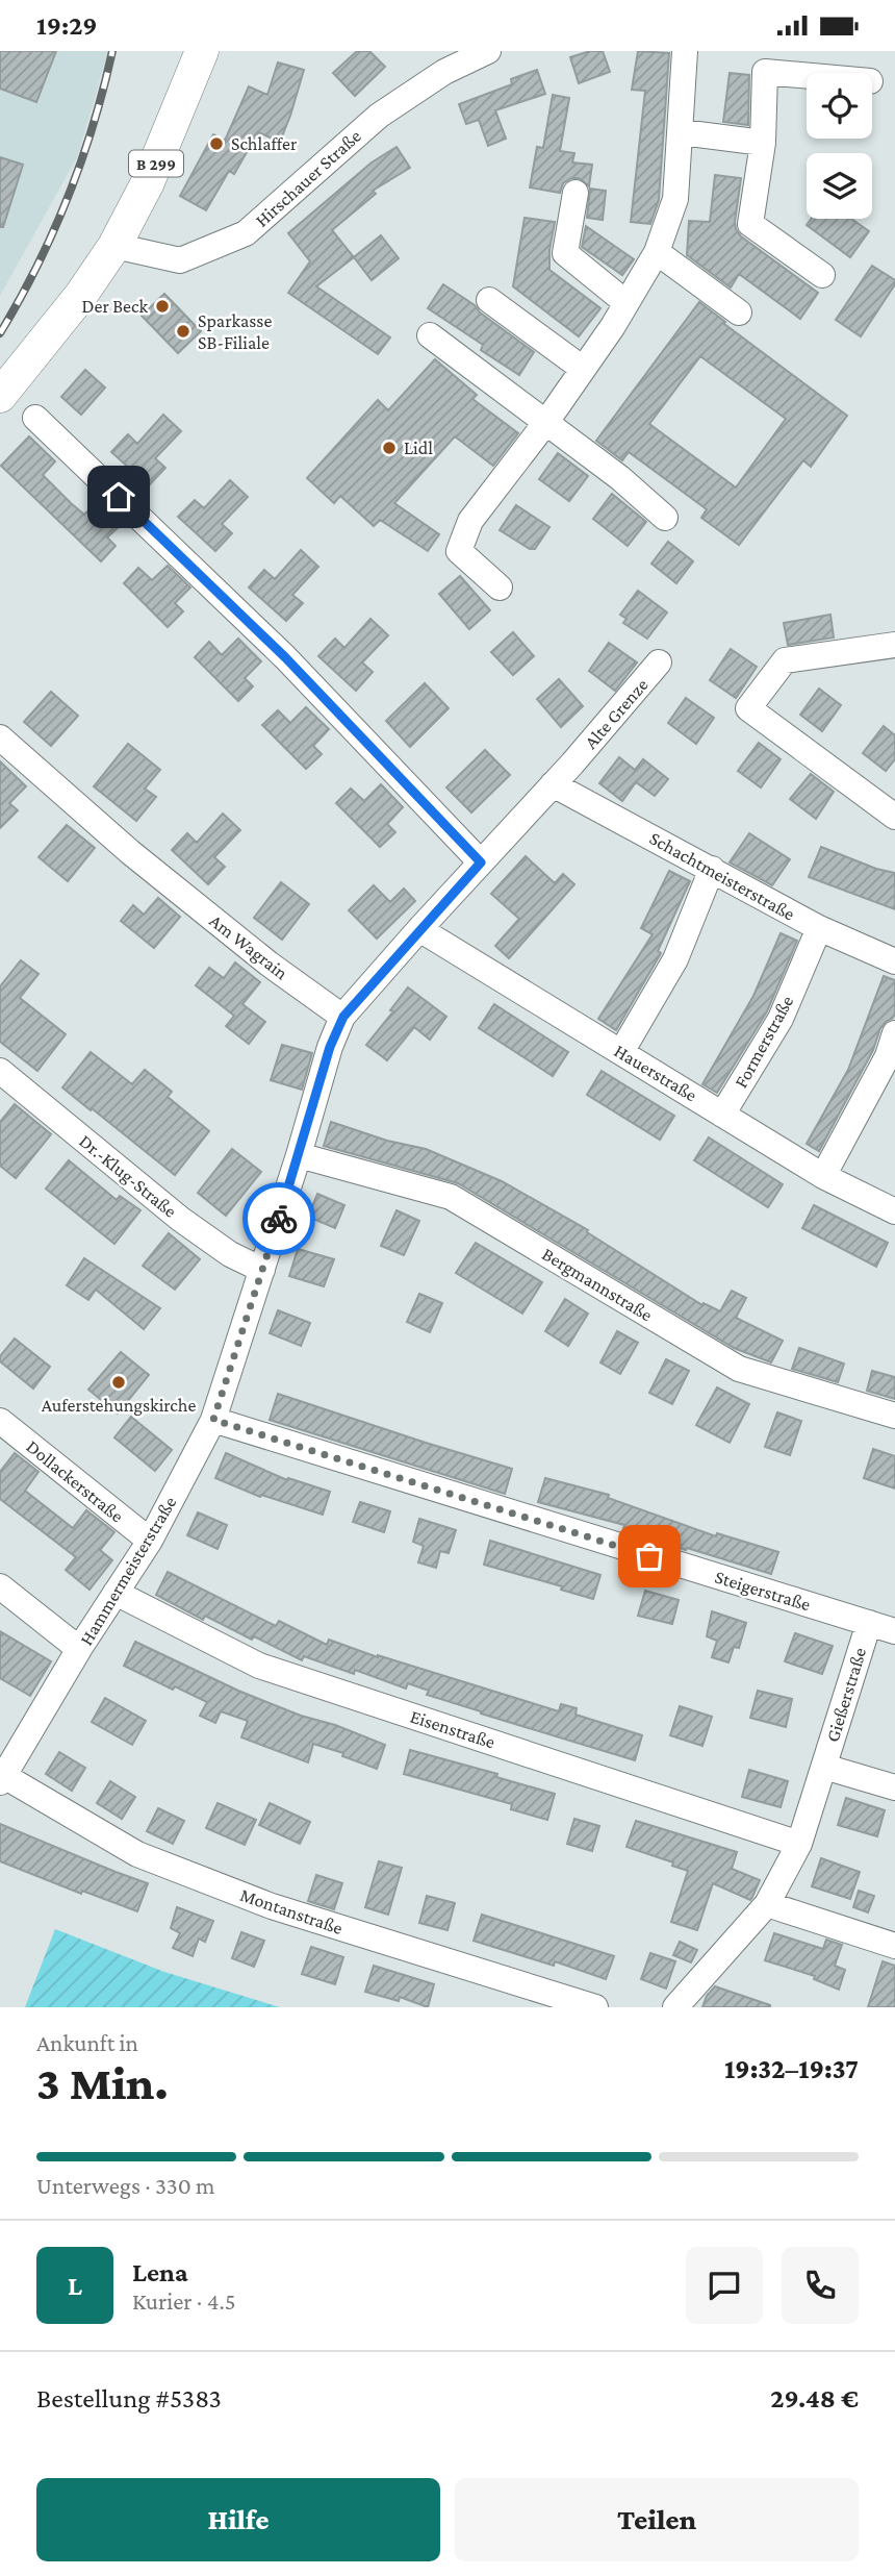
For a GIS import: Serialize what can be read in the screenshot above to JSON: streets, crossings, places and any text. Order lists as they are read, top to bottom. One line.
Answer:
{"streets":{"main road":["B 299"],"street":["Hirschauer Straße","Alte Grenze","Schachtmeisterstraße","Am Wagrain","Formerstraße","Hauerstraße","Dr.-Klug-Straße","Bergmannstraße","Dollackerstraße","Hammermeisterstraße","Steigerstraße","Gießerstraße","Eisenstraße","Montanstraße"]},"crossings":[["B 299","Hirschauer Straße"],["Alte Grenze","Schachtmeisterstraße"],["Schachtmeisterstraße","Formerstraße"],["Am Wagrain","Hammermeisterstraße"],["Formerstraße","Hauerstraße"],["Dr.-Klug-Straße","Hammermeisterstraße"],["Bergmannstraße","Hammermeisterstraße"],["Dollackerstraße","Hammermeisterstraße"],["Hammermeisterstraße","Steigerstraße"],["Hammermeisterstraße","Eisenstraße"],["Hammermeisterstraße","Montanstraße"],["Steigerstraße","Gießerstraße"],["Gießerstraße","Eisenstraße"]],"places":["Schlaffer","Der Beck","Sparkasse SB-Filiale","Lidl","Auferstehungskirche"],"page":{"status":"19:29","heading":["3 Min.","Ankunft in","19:32–19:37"],"panel":["Lena","Kurier · 4.5","Bestellung #5383","29.48 €"],"bar":"Unterwegs · 330 m","round":"L","buttons":["Hilfe","Teilen"]}}
